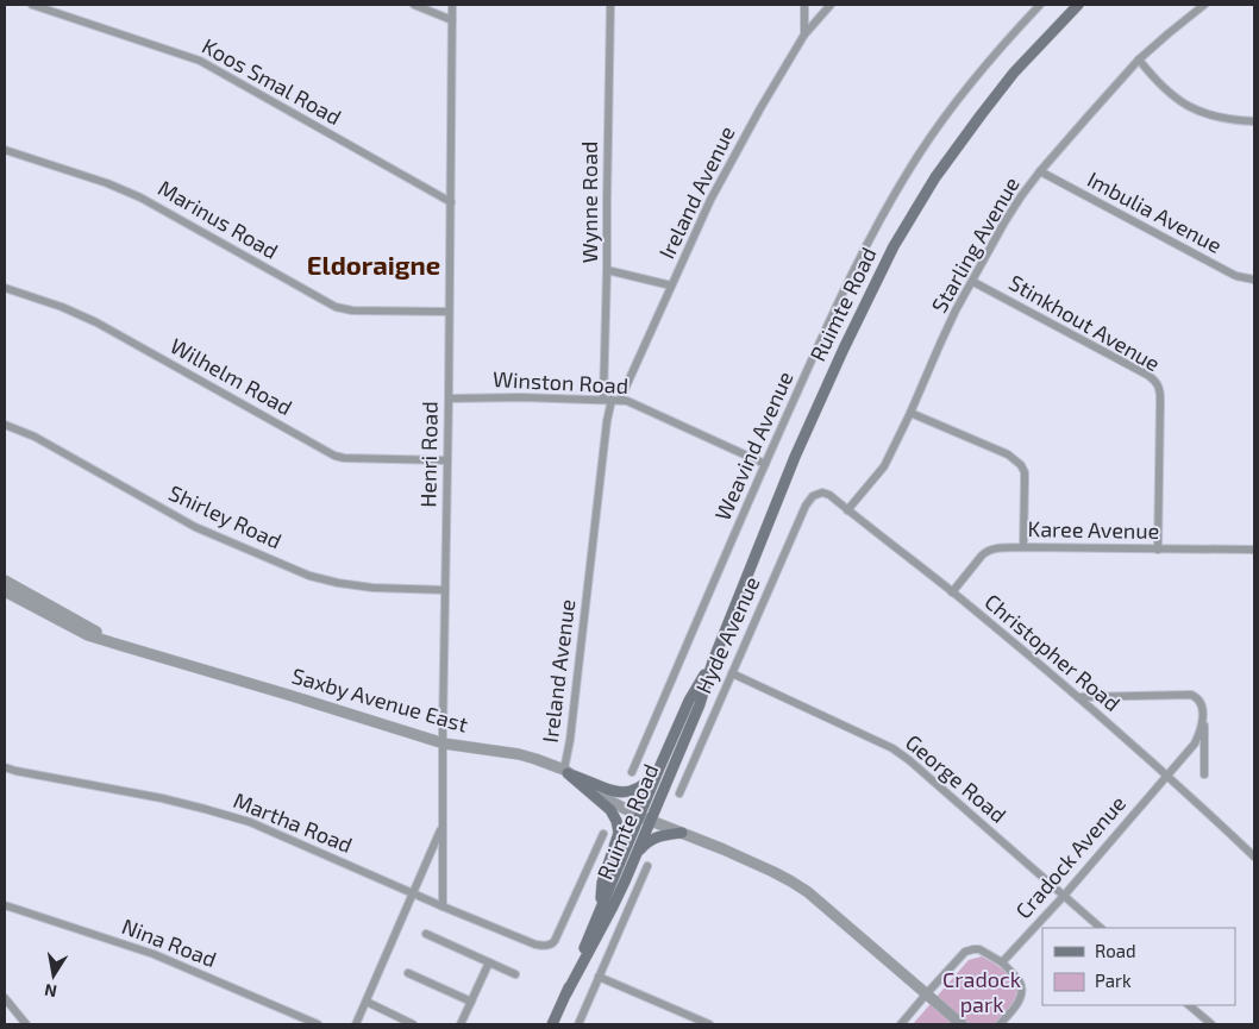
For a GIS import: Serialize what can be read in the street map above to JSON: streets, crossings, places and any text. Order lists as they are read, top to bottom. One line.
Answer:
{"streets":{"main road":["Ruimte Road"],"street":["Koos Smal Road","Ireland Avenue","Wynne Road","Imbulia Avenue","Marinus Road","Starling Avenue","Stinkhout Avenue","Wilhelm Road","Winston Road","Weavind Avenue","Henri Road","Shirley Road","Karee Avenue","Hyde Avenue","Christopher Road","Saxby Avenue East","George Road","Martha Road","Cradock Avenue","Nina Road"]},"crossings":[["Koos Smal Road","Henri Road"],["Ireland Avenue","Wynne Road"],["Ireland Avenue","Winston Road"],["Ireland Avenue","Saxby Avenue East"],["Wynne Road","Winston Road"],["Imbulia Avenue","Starling Avenue"],["Marinus Road","Henri Road"],["Starling Avenue","Stinkhout Avenue"],["Starling Avenue","Christopher Road"],["Ruimte Road","Saxby Avenue East"],["Stinkhout Avenue","Karee Avenue"],["Wilhelm Road","Henri Road"],["Winston Road","Weavind Avenue"],["Winston Road","Henri Road"],["Henri Road","Shirley Road"],["Henri Road","Saxby Avenue East"],["Henri Road","Martha Road"],["Karee Avenue","Christopher Road"],["Hyde Avenue","Christopher Road"],["Hyde Avenue","George Road"],["Christopher Road","Cradock Avenue"],["George Road","Cradock Avenue"]],"districts":["Eldoraigne"],"parks":["Cradock park"],"legend":["Road","Park"],"north":"bottom"}
